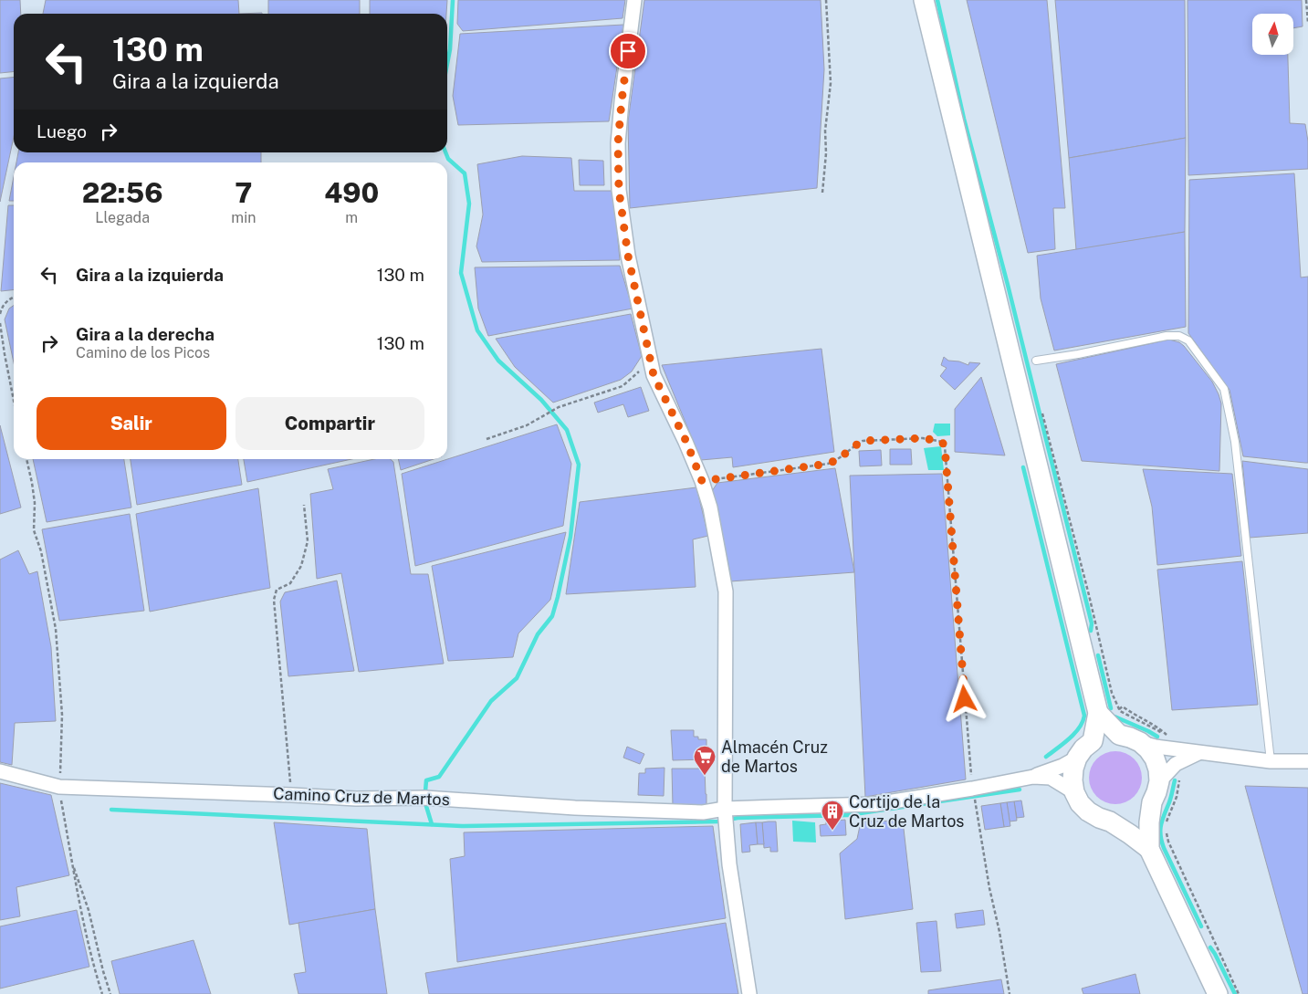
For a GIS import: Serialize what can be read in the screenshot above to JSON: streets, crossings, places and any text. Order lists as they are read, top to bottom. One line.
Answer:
{"streets":{"street":["Camino Cruz de Martos"]},"places":{"supermarket":["Almacén Cruz de Martos"],"building":["Cortijo de la Cruz de Martos"]},"north":"top","page":{"turn":["130 m","Gira a la izquierda"],"then":"Luego","eta":["22:56","Llegada","7","min","490","m"],"list":[{"name":"Gira a la izquierda","value":"130 m"},{"name":"Gira a la derecha","note":"Camino de los Picos","value":"130 m"}],"buttons":["Salir","Compartir"]}}
